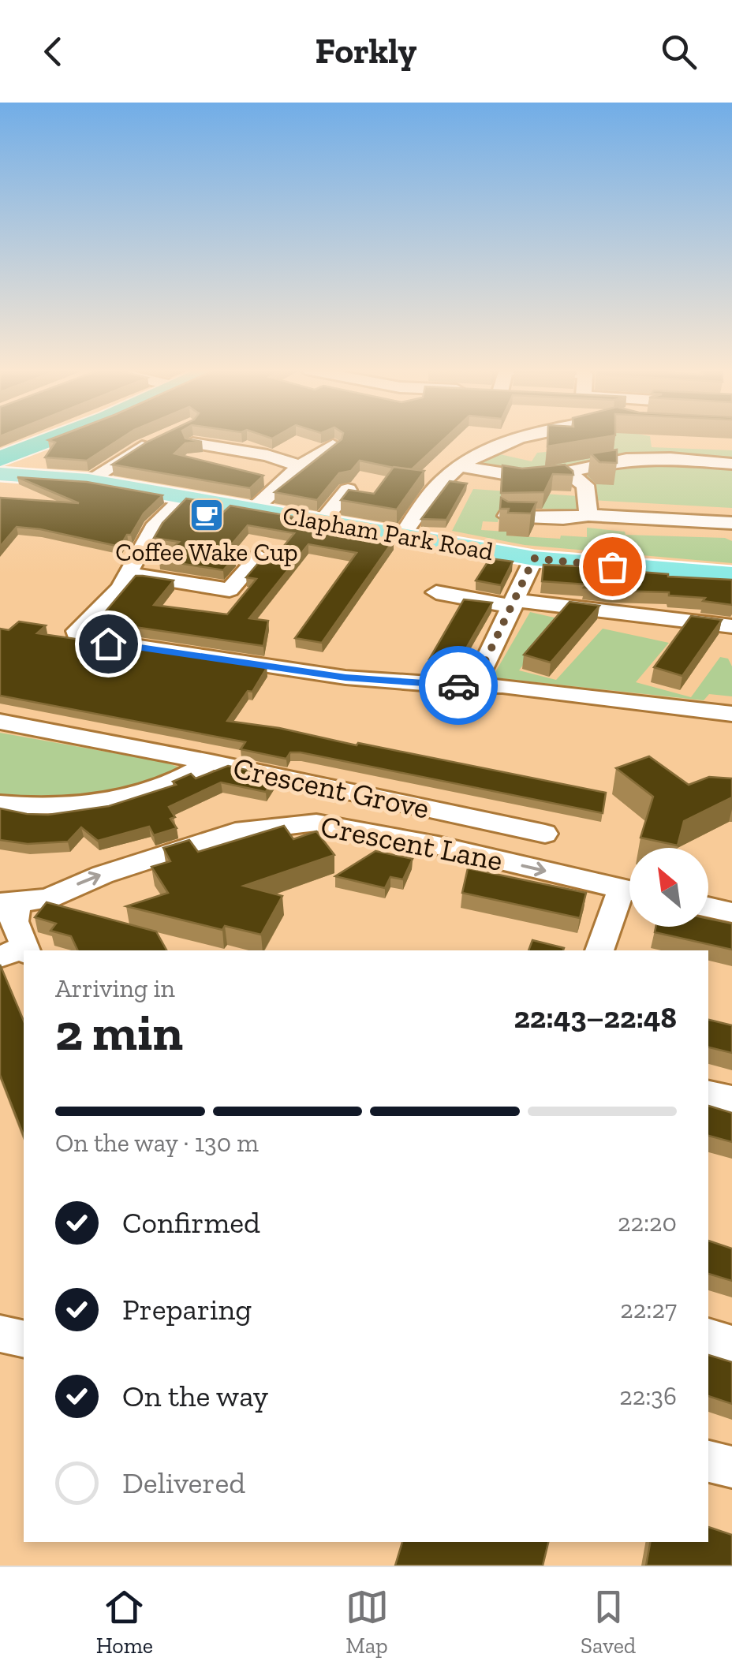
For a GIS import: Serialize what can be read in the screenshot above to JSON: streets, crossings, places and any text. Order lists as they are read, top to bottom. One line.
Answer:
{"streets":{"main road":["Clapham Park Road"],"street":["Crescent Grove","Crescent Lane"]},"places":{"cafe":["Coffee Wake Cup"]},"north":"top left","page":{"header":"Forkly","heading":["2 min","Arriving in","22:43–22:48"],"bar":"On the way · 130 m","list":[["Confirmed","22:20"],["Preparing","22:27"],["On the way","22:36"],"Delivered"],"tabs":["Home","Map","Saved"]}}
